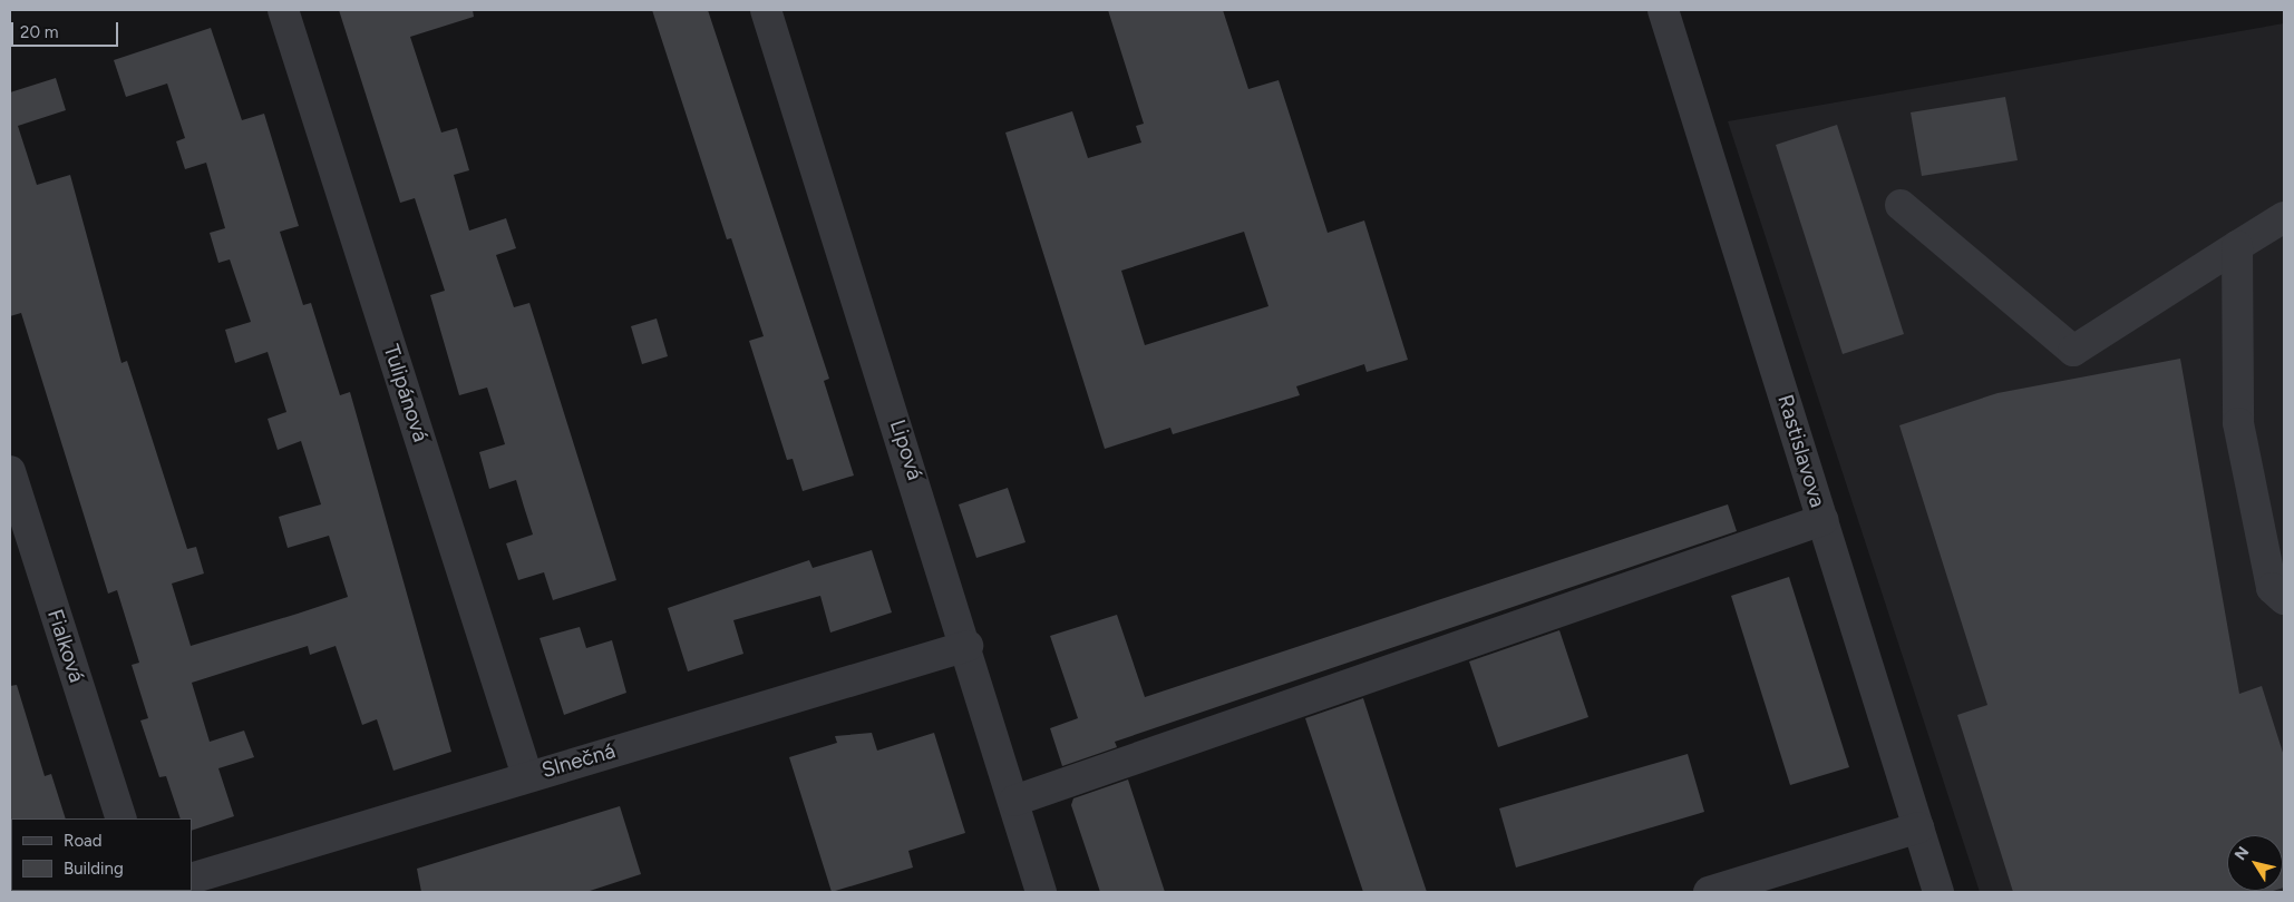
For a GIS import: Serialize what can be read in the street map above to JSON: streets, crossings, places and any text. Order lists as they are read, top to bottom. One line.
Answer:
{"streets":{"street":["Tulipánová","Lipová","Rastislavova","Fialková","Slnečná"]},"crossings":[["Tulipánová","Slnečná"],["Lipová","Slnečná"]],"legend":["Road","Building"],"scale_bar":"20 m","north":"top left"}
